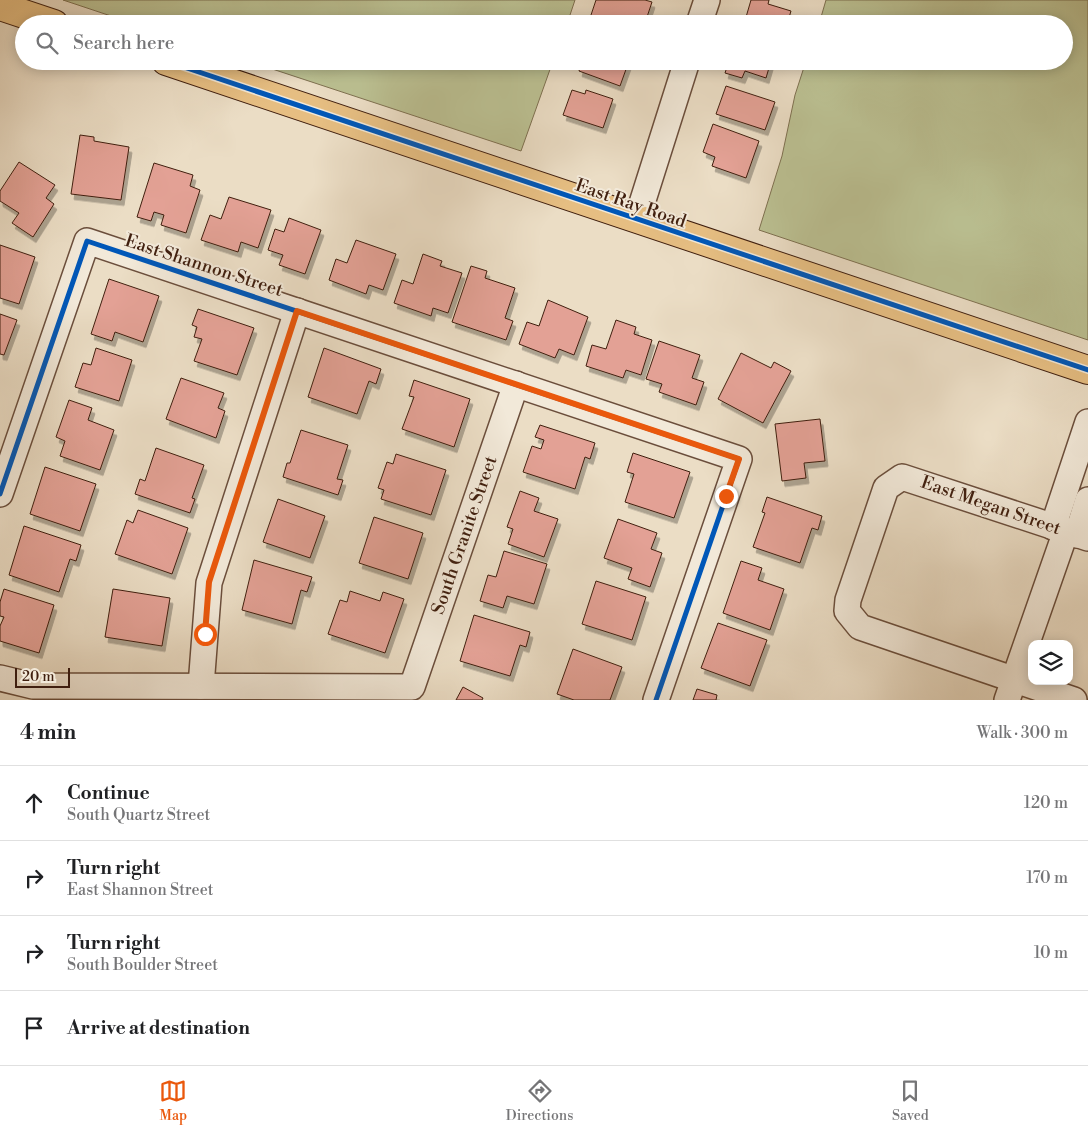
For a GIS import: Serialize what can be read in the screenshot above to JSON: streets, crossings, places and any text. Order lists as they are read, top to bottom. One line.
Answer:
{"streets":{"main road":["East Ray Road"],"street":["East Shannon Street","East Megan Street","South Granite Street"]},"crossings":[["East Shannon Street","South Granite Street"]],"scale_bar":"20 m","page":{"search":"Search here","scale":"20 m","heading":["4 min","Walk · 300 m"],"list":[["Continue","South Quartz Street","120 m"],["Turn right","East Shannon Street","170 m"],["Turn right","South Boulder Street","10 m"],"Arrive at destination"],"nav":["Map","Directions","Saved"]}}
